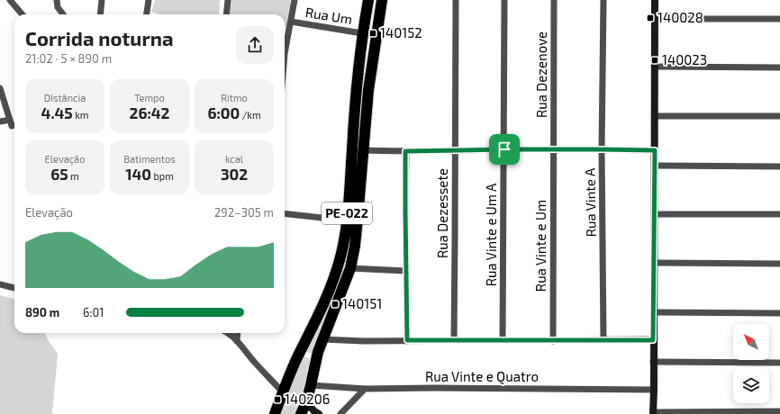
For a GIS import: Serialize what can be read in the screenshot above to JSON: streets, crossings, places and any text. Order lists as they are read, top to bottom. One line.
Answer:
{"streets":{"highway":["PE-022"],"street":["Rua Um","Rua Dezenove","Rua Vinte A","Rua Dezessete","Rua Vinte e Um A","Rua Vinte e Um","Rua Vinte e Quatro"]},"crossings":[["Rua Um","PE-022"],["Rua Dezenove","Rua Vinte e Um"],["PE-022","Rua Vinte e Quatro"]],"places":{"transit":["140028","140152","140023","140151","140206"]},"north":"top left","page":{"heading":["Corrida noturna","21:02 · 5 × 890 m"],"stats":[["Distância","4.45 km"],["Tempo","26:42"],["Ritmo","6:00 /km"],["Elevação","65 m"],["Batimentos","140 bpm"],["kcal","302"]],"chart":["Elevação","292–305 m"],"list":[{"name":"890 m","note":"6:01"}]}}
